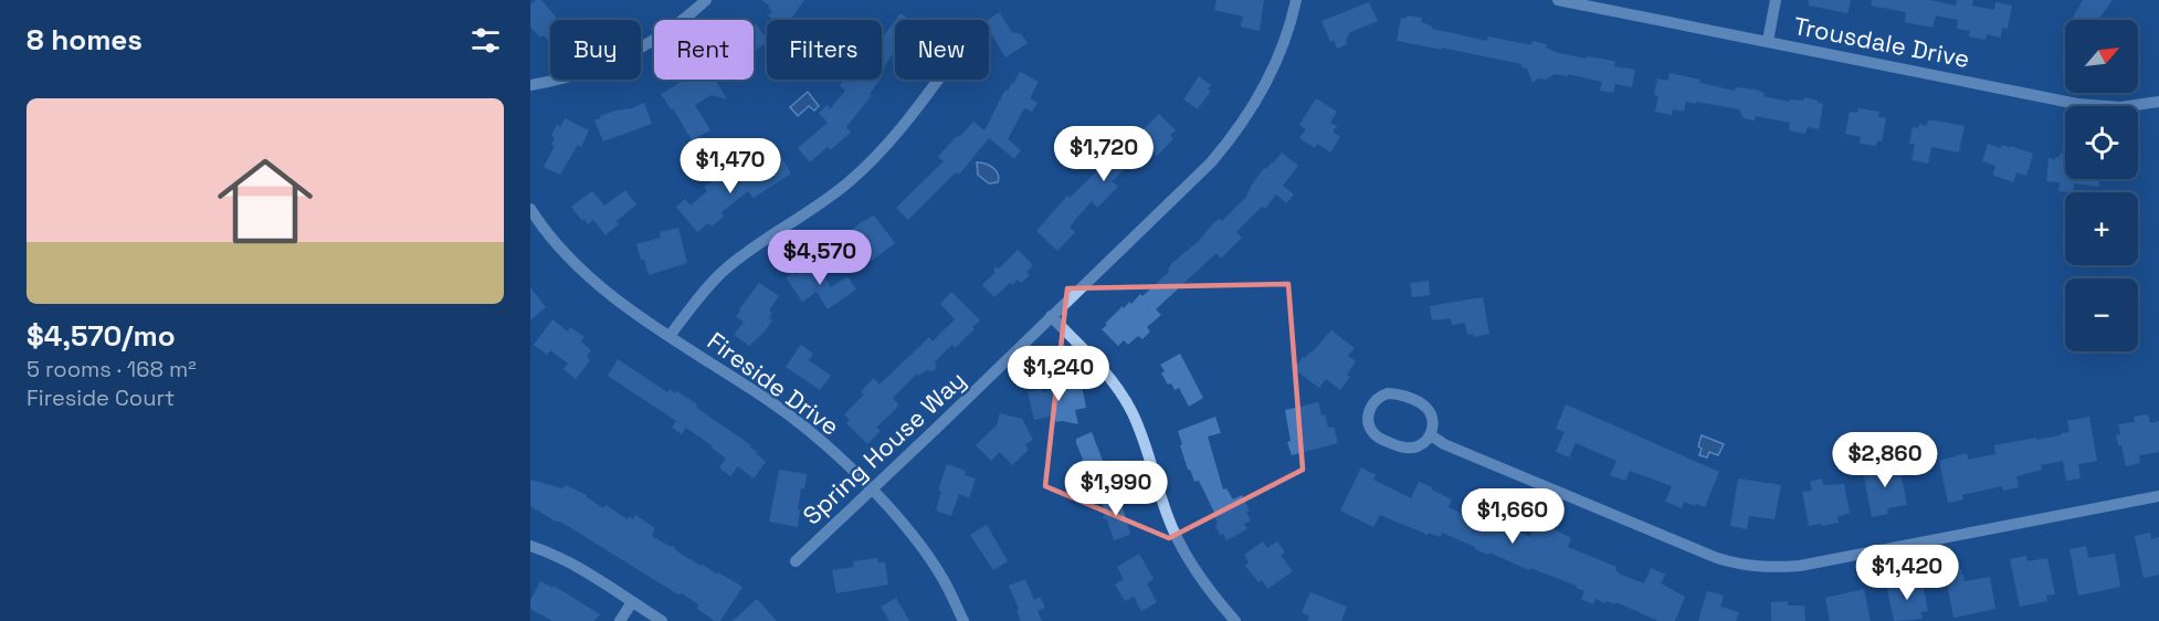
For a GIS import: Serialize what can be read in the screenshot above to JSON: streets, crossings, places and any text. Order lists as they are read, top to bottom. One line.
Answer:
{"streets":{"street":["Trousdale Drive","Fireside Drive","Spring House Way"]},"crossings":[["Fireside Drive","Spring House Way"]],"north":"top right","page":{"heading":"8 homes","map_buttons":["+","−"],"chip":["Buy","Rent","Filters","New"],"list":[{"name":"$4,570/mo","note":"5 rooms · 168 m² · Fireside Court"}],"price":["$1,720","$1,470","$4,570","$1,240","$2,860","$1,990","$1,660","$1,420"]}}
